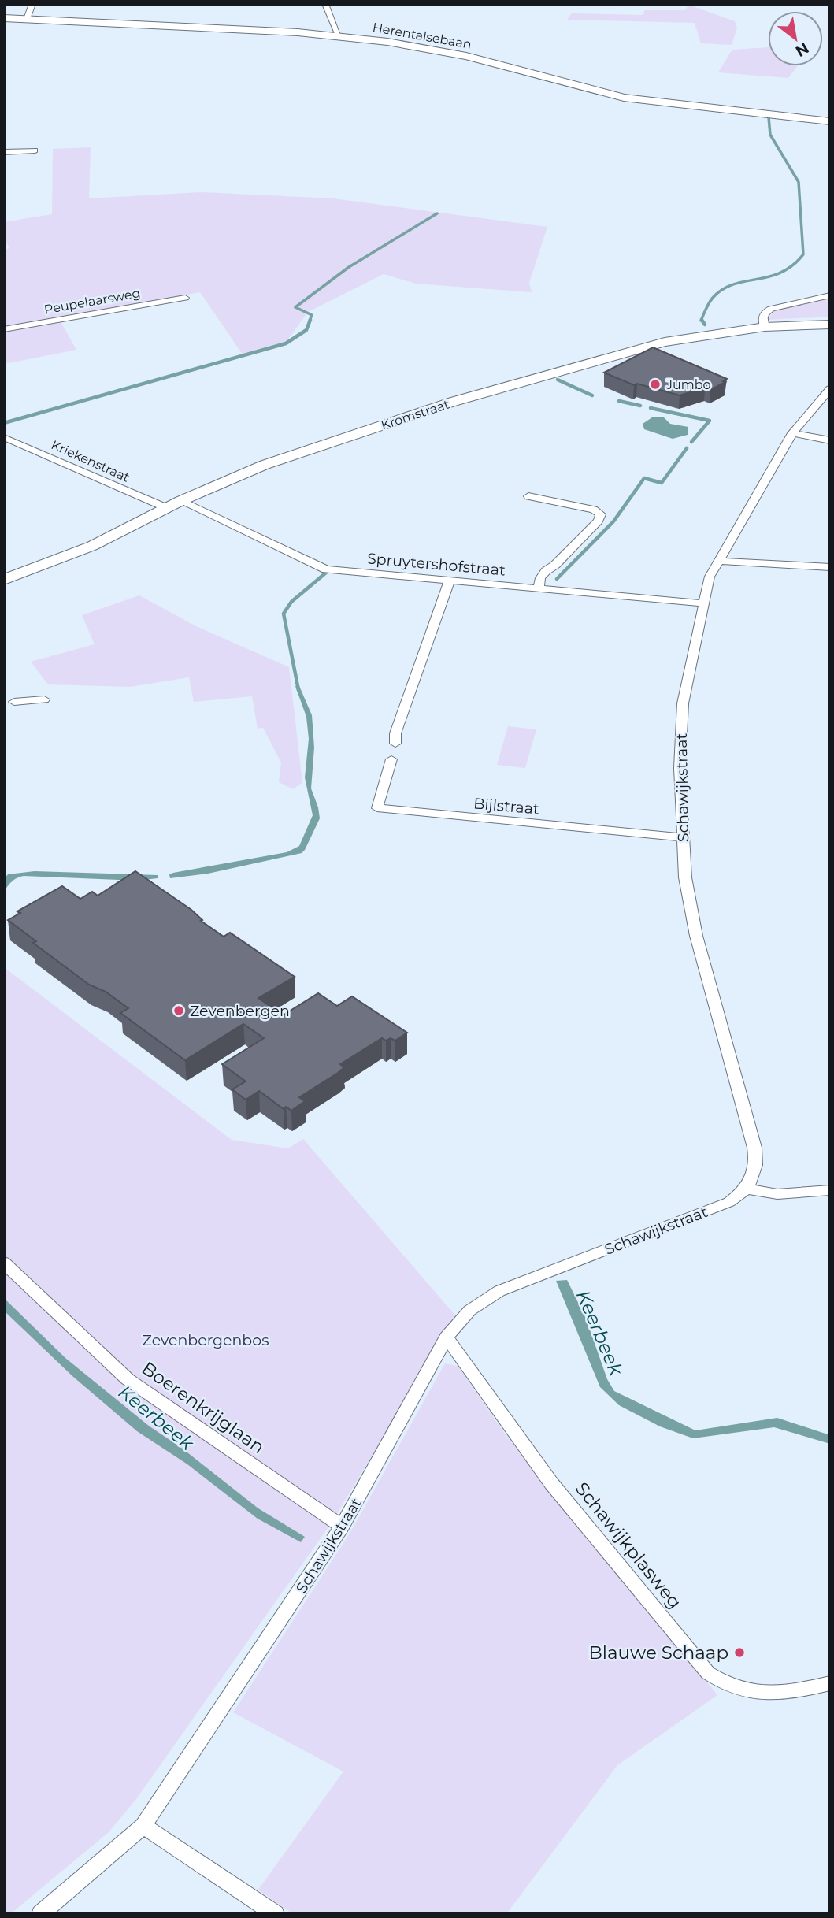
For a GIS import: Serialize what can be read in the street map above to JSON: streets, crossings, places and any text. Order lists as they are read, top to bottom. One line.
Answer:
{"streets":{"street":["Herentalsebaan","Peupelaarsweg","Kromstraat","Kriekenstraat","Spruytershofstraat","Schawijkstraat","Bijlstraat","Boerenkrijglaan","Schawijkplasweg"]},"crossings":[["Kromstraat","Kriekenstraat"],["Kromstraat","Spruytershofstraat"],["Spruytershofstraat","Schawijkstraat"],["Schawijkstraat","Bijlstraat"],["Schawijkstraat","Boerenkrijglaan"],["Schawijkstraat","Schawijkplasweg"]],"water":["Keerbeek"],"parks":["Zevenbergenbos"],"places":["Jumbo","Zevenbergen","Blauwe Schaap"],"north":"bottom right"}
